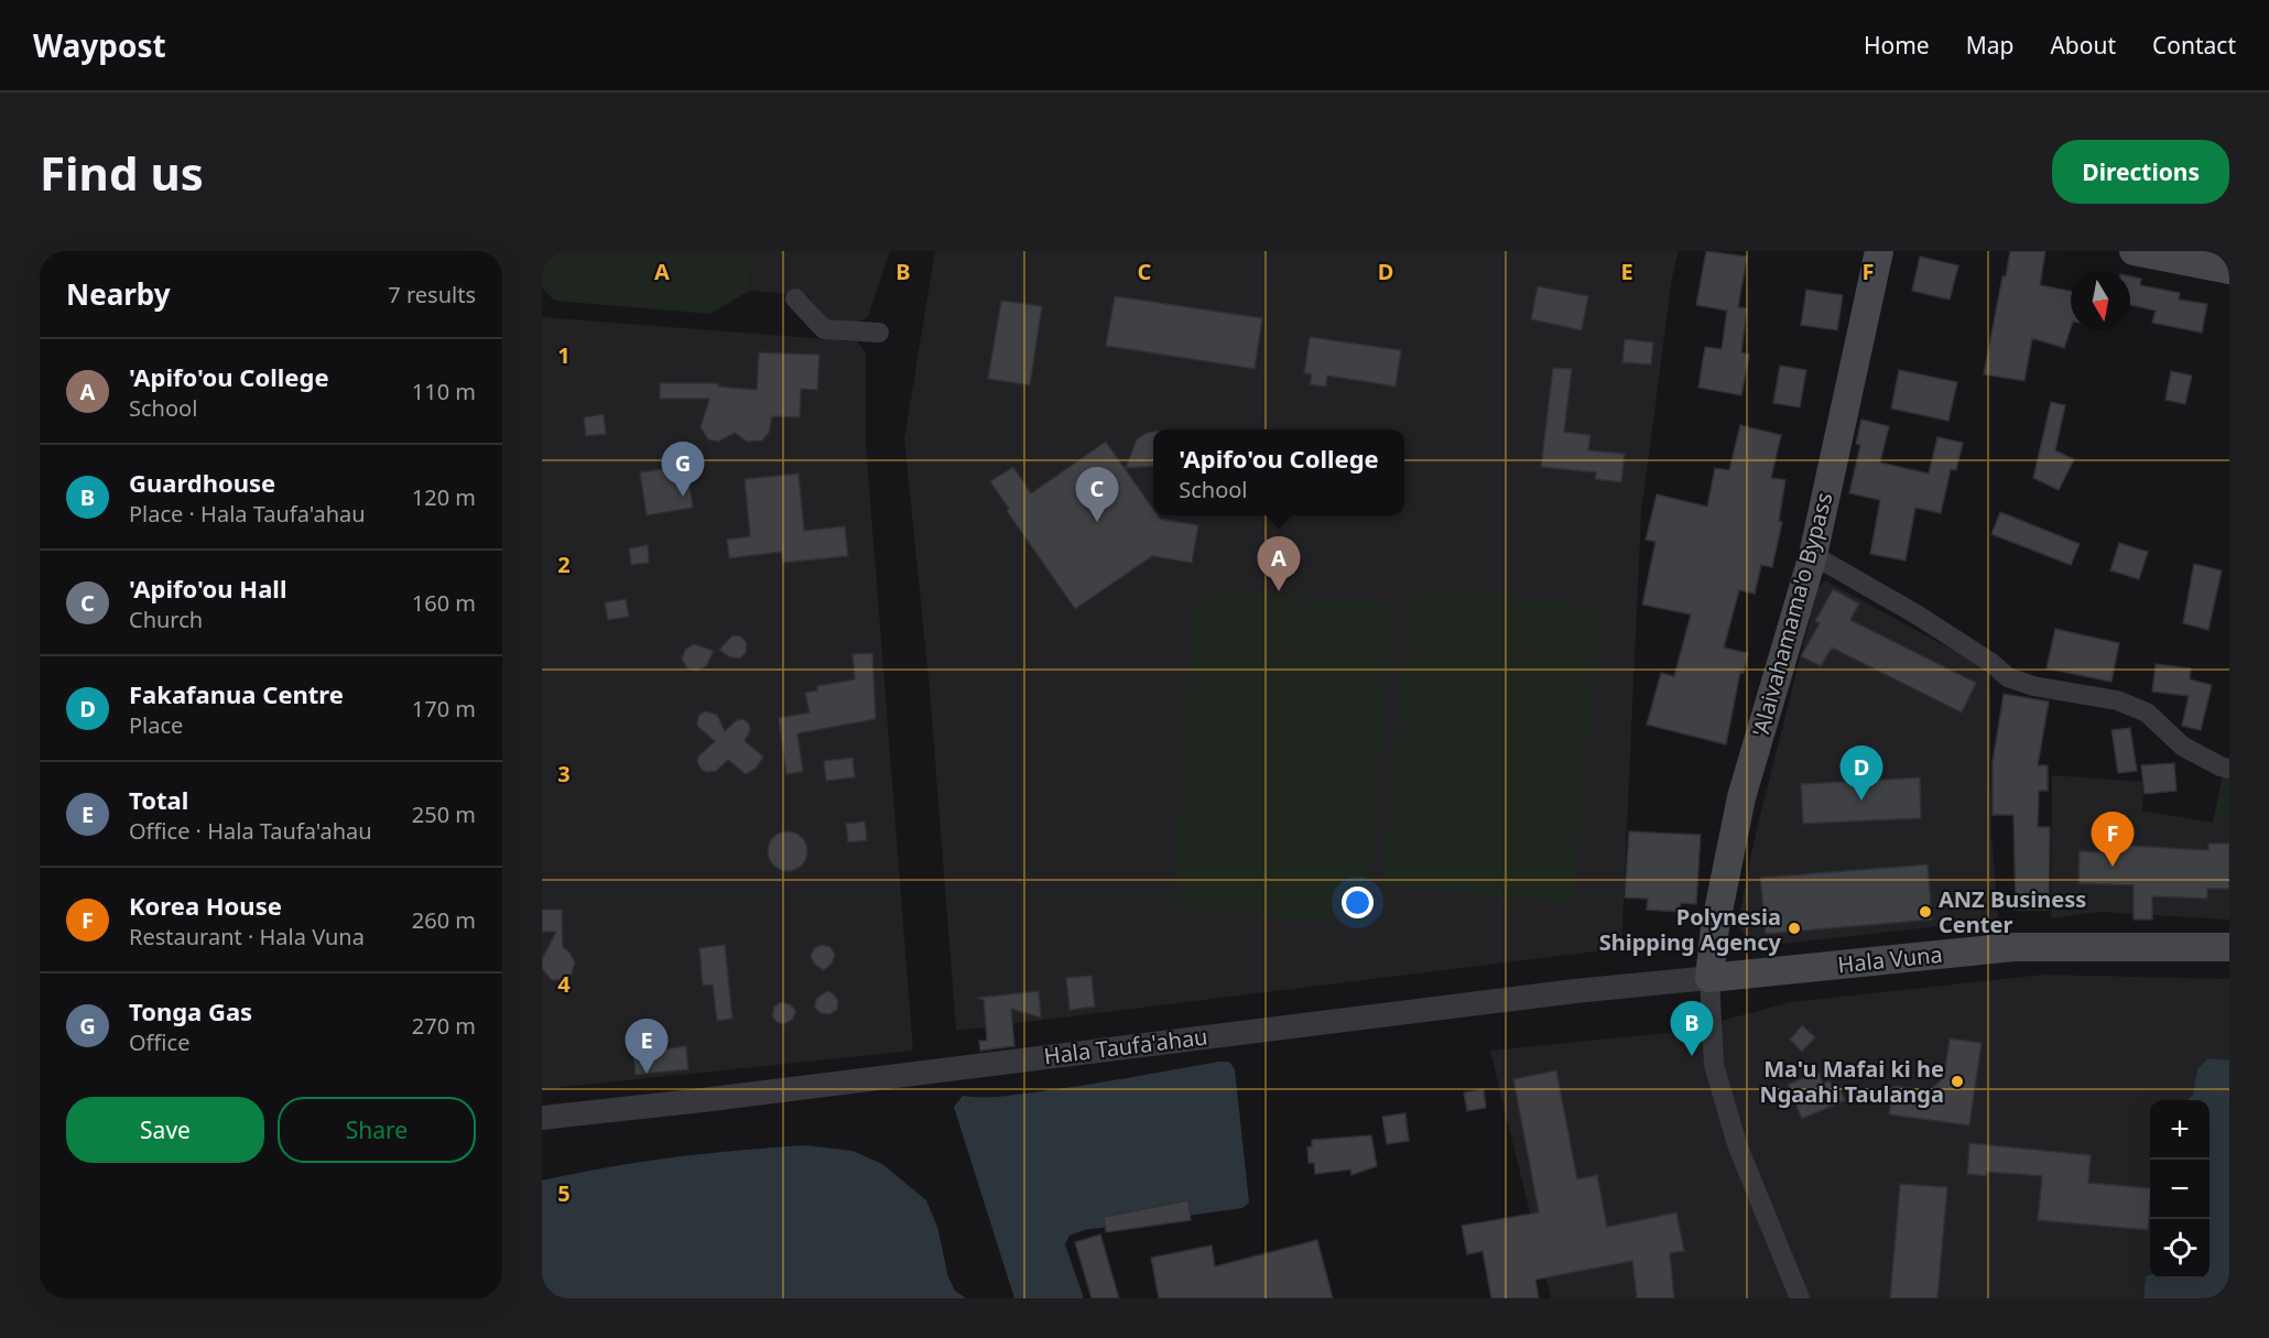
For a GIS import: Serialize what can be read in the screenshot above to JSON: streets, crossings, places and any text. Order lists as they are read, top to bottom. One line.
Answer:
{"streets":{"main road":["'Alaivahamama'o Bypass","Hala Vuna"],"street":["Hala Taufa'ahau"]},"crossings":[["'Alaivahamama'o Bypass","Hala Vuna"],["'Alaivahamama'o Bypass","Hala Taufa'ahau"],["Hala Vuna","Hala Taufa'ahau"]],"places":["ANZ Business Center","Polynesia Shipping Agency","Ma'u Mafai ki he Ngaahi Taulanga"],"north":"bottom","page":{"header":"Waypost","nav":["Home","Map","About","Contact"],"buttons":["Directions",["Save","Share"]],"title":"Find us","heading":["Nearby","7 results"],"list":[{"mark":"A","name":"'Apifo'ou College","note":"School","value":"110 m"},{"mark":"B","name":"Guardhouse","note":"Place · Hala Taufa'ahau","value":"120 m"},{"mark":"C","name":"'Apifo'ou Hall","note":"Church","value":"160 m"},{"mark":"D","name":"Fakafanua Centre","note":"Place","value":"170 m"},{"mark":"E","name":"Total","note":"Office · Hala Taufa'ahau","value":"250 m"},{"mark":"F","name":"Korea House","note":"Restaurant · Hala Vuna","value":"260 m"},{"mark":"G","name":"Tonga Gas","note":"Office","value":"270 m"}],"popup":["'Apifo'ou College","School"],"pins":["G","C","A","D","F","B","E"],"map_buttons":["+","−"]},"grid":{"columns":["A","B","C","D","E","F"],"rows":["1","2","3","4","5"]}}
